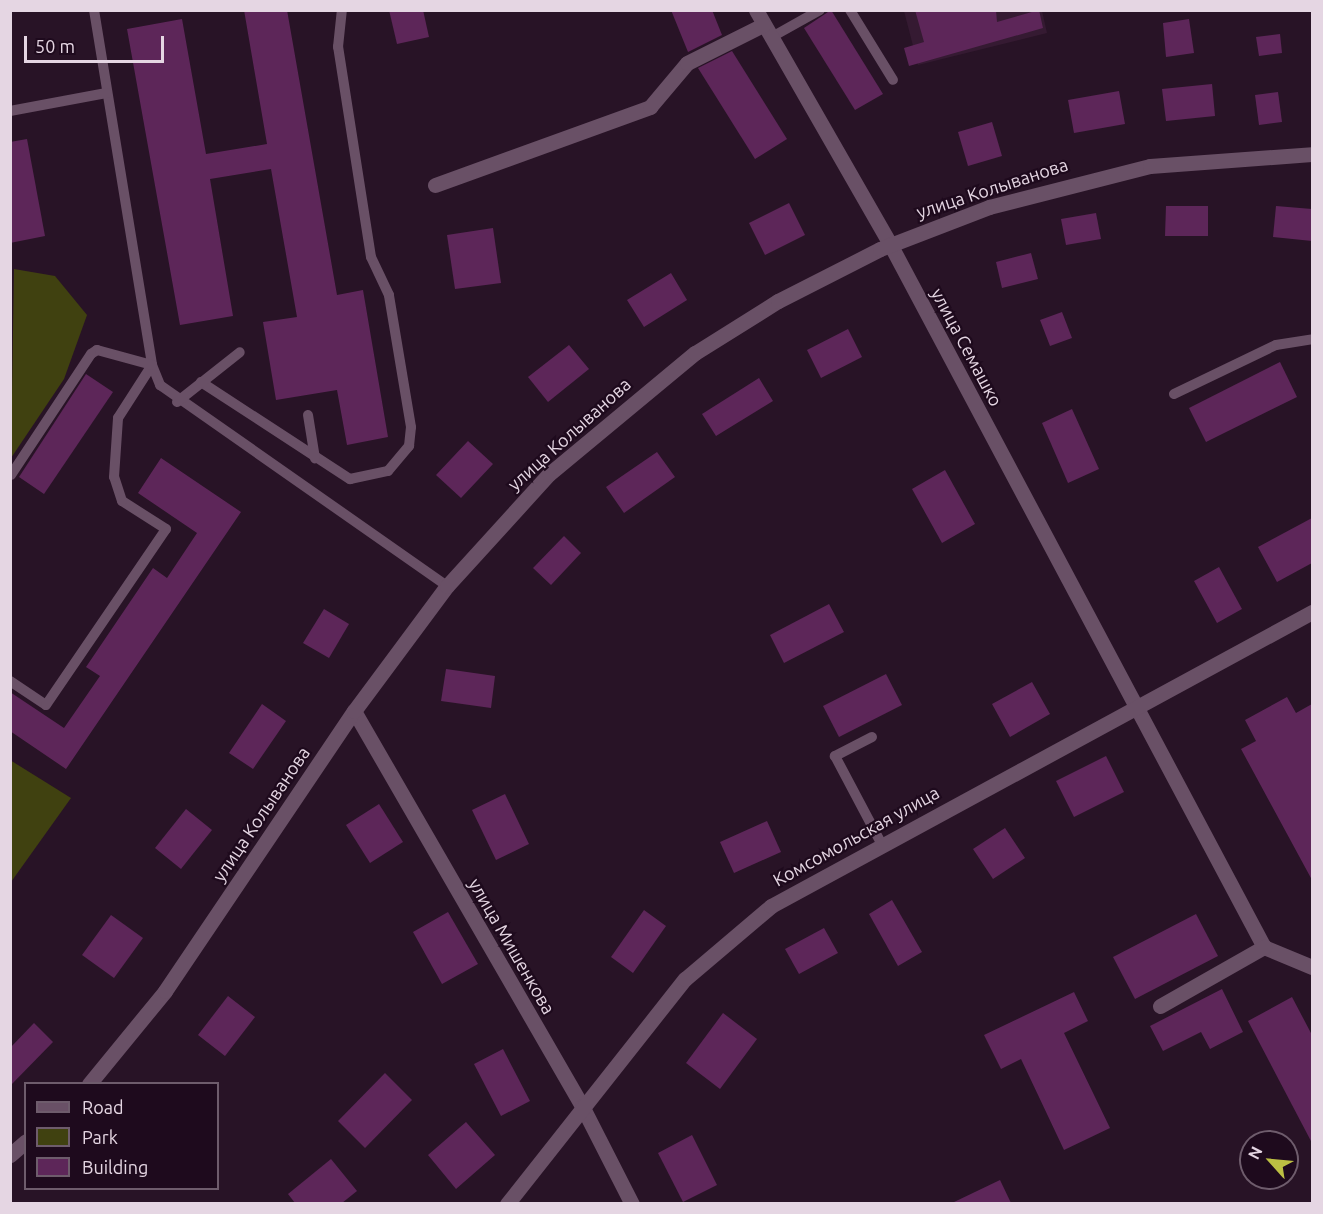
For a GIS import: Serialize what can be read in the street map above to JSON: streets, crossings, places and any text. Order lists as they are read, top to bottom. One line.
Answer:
{"streets":{"street":["улица Колыванова","улица Семашко","Комсомольская улица","улица Мишенкова"]},"crossings":[["улица Колыванова","улица Семашко"],["улица Колыванова","улица Мишенкова"],["улица Семашко","Комсомольская улица"],["Комсомольская улица","улица Мишенкова"]],"legend":["Road","Park","Building"],"scale_bar":"50 m","north":"top left"}
